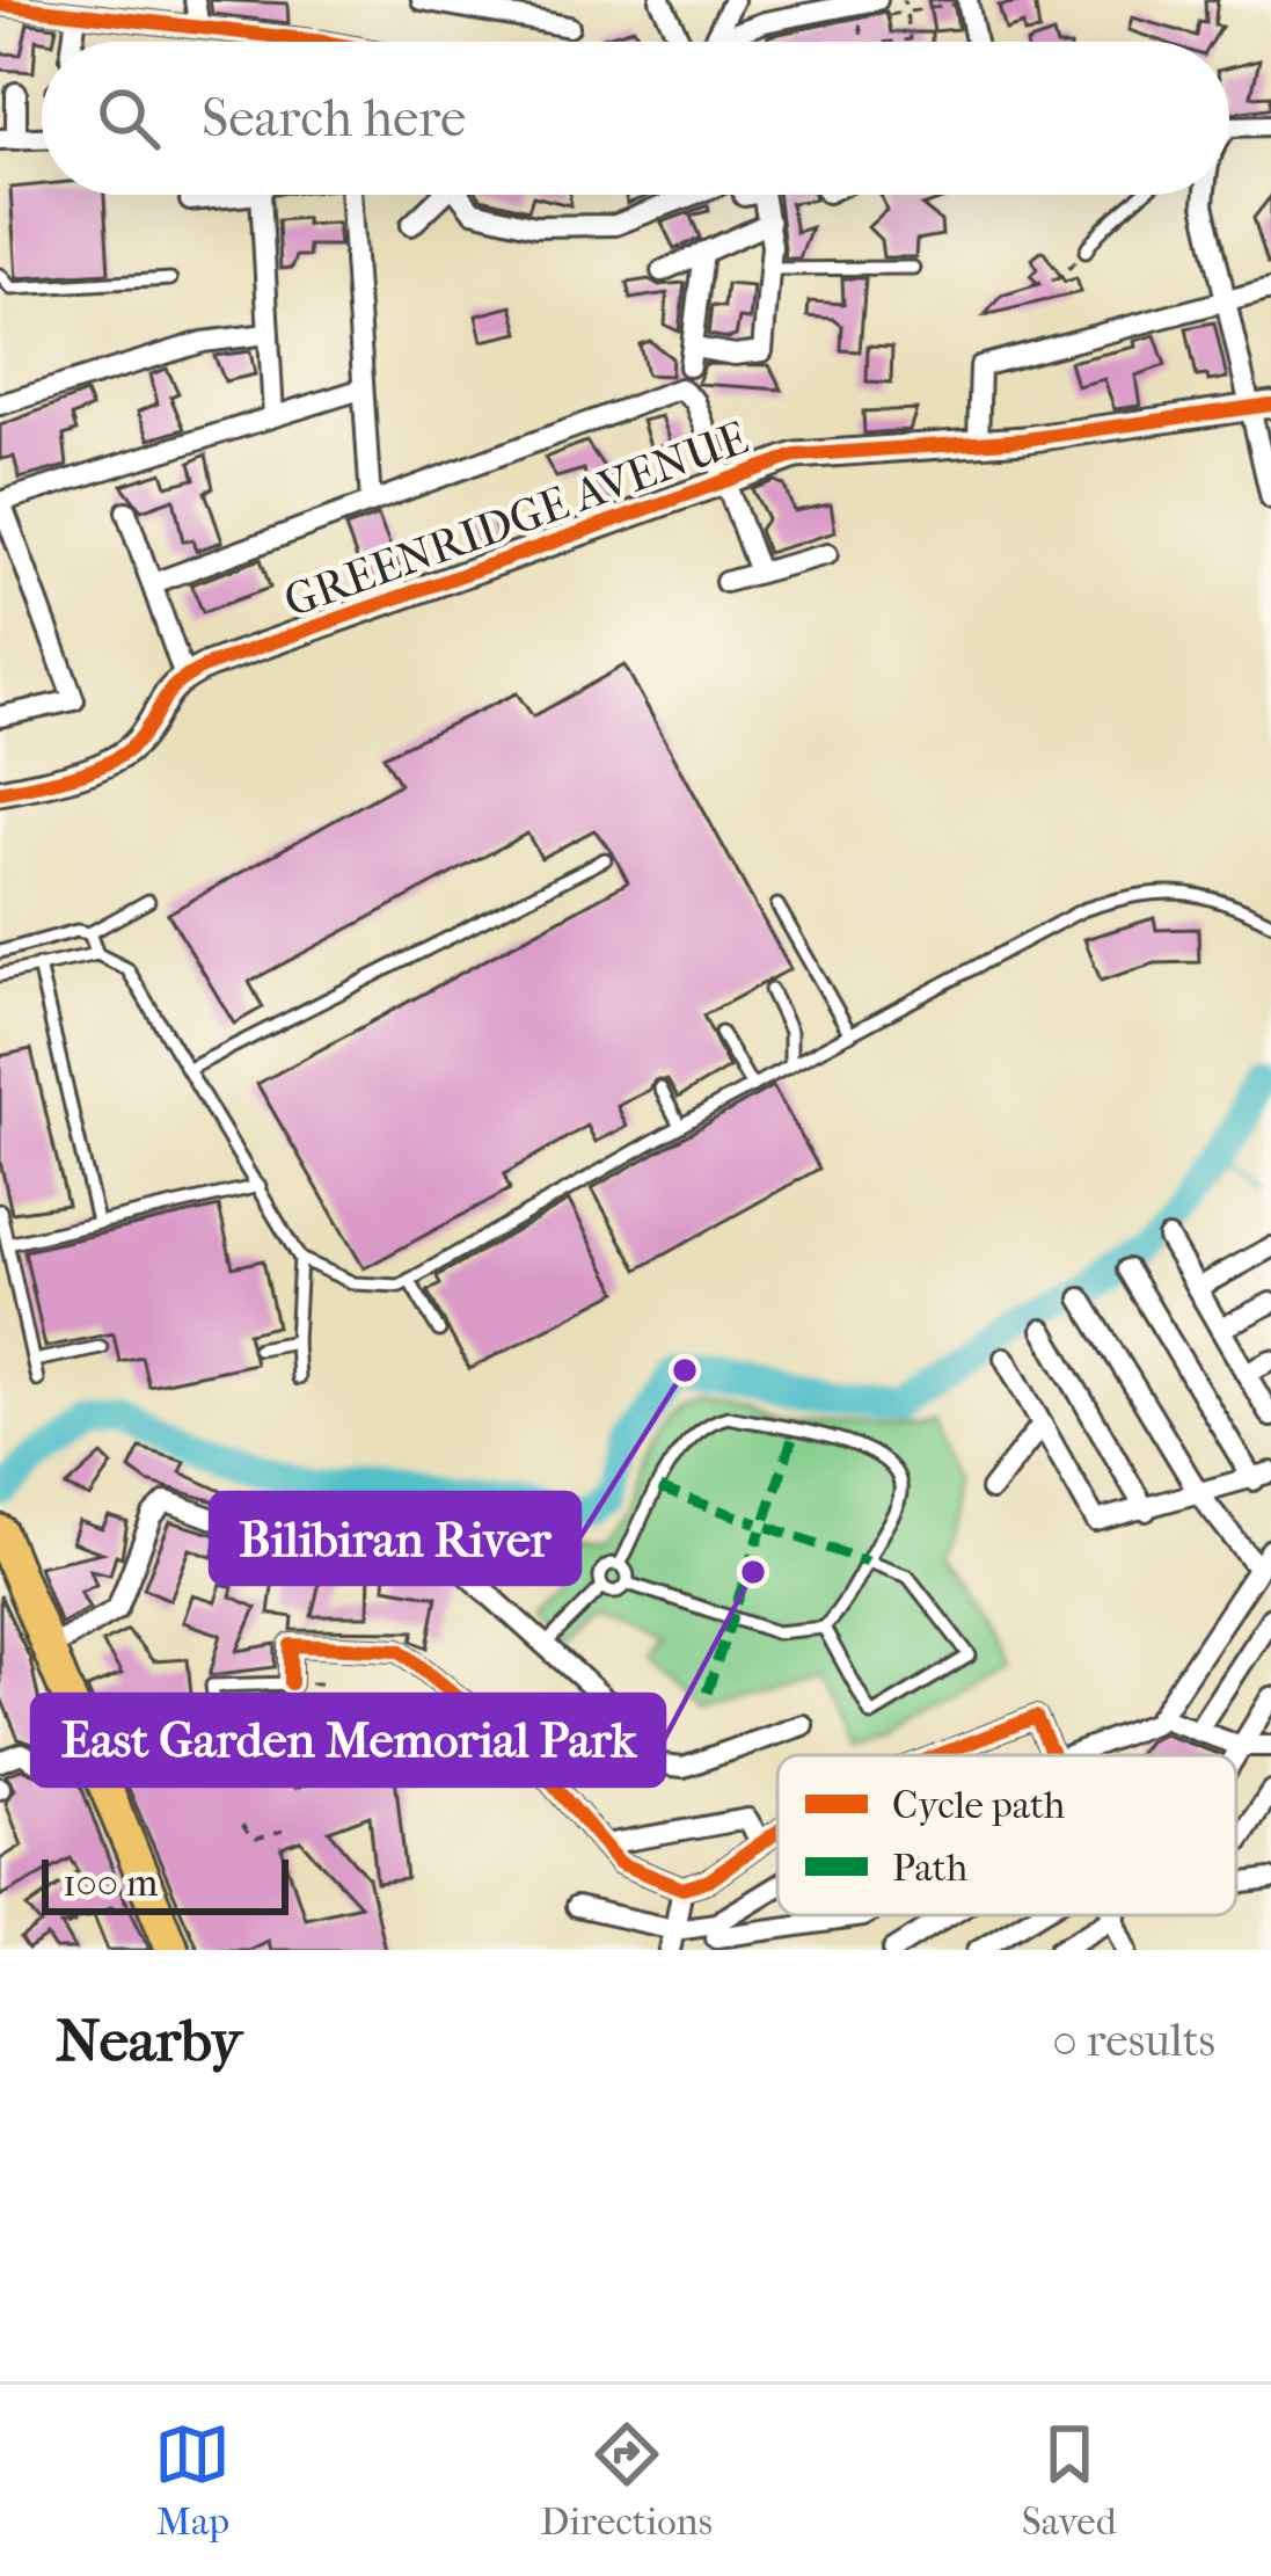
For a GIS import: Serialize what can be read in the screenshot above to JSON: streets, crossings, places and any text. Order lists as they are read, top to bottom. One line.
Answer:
{"streets":{"street":["GREENRIDGE AVENUE"]},"places":["Bilibiran River","East Garden Memorial Park"],"legend":["Cycle path","Path"],"scale_bar":"100 m","page":{"search":"Search here","scale":"100 m","heading":["Nearby","0 results"],"nav":["Map","Directions","Saved"]}}
